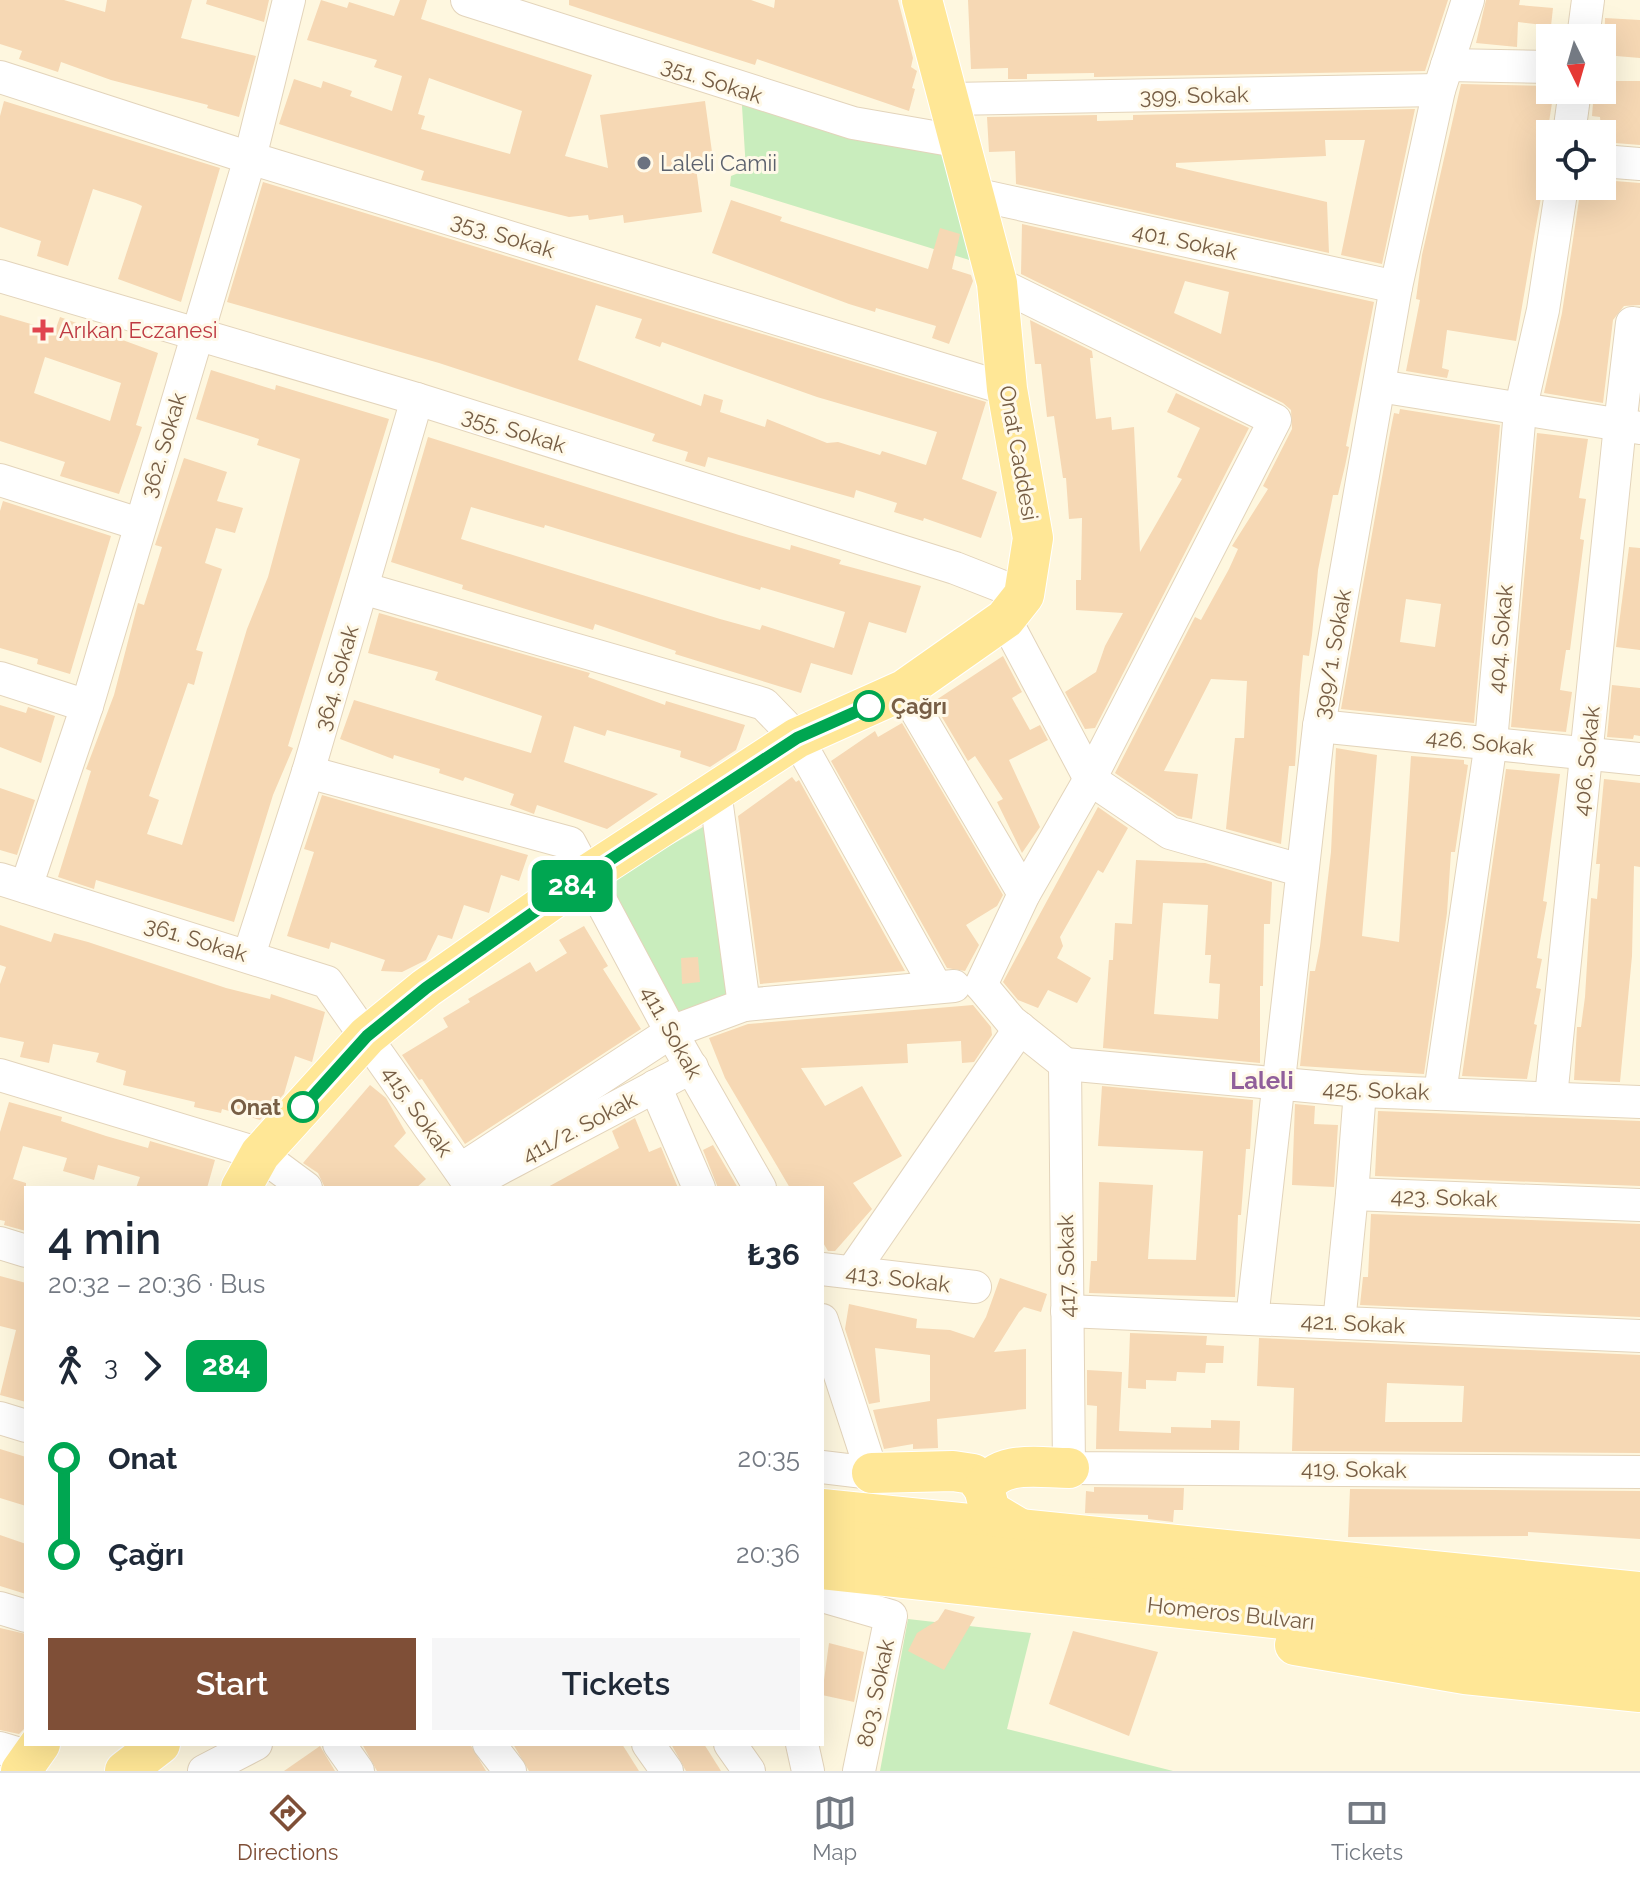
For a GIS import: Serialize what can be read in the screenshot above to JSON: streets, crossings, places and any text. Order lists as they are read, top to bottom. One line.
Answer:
{"streets":{"main road":["Onat Caddesi","Homeros Bulvarı"],"street":["351. Sokak","399. Sokak","353. Sokak","401. Sokak","355. Sokak","362. Sokak","404. Sokak","399/1. Sokak","364. Sokak","426. Sokak","406. Sokak","361. Sokak","411. Sokak","425. Sokak","415. Sokak","411/2. Sokak","423. Sokak","417. Sokak","413. Sokak","421. Sokak","419. Sokak","803. Sokak"]},"crossings":[["351. Sokak","Onat Caddesi"],["399. Sokak","Onat Caddesi"],["399. Sokak","399/1. Sokak"],["353. Sokak","362. Sokak"],["353. Sokak","Onat Caddesi"],["401. Sokak","Onat Caddesi"],["401. Sokak","399/1. Sokak"],["355. Sokak","362. Sokak"],["355. Sokak","Onat Caddesi"],["355. Sokak","364. Sokak"],["362. Sokak","361. Sokak"],["404. Sokak","426. Sokak"],["404. Sokak","425. Sokak"],["399/1. Sokak","426. Sokak"],["399/1. Sokak","425. Sokak"],["399/1. Sokak","421. Sokak"],["364. Sokak","361. Sokak"],["364. Sokak","411. Sokak"],["426. Sokak","406. Sokak"],["406. Sokak","425. Sokak"],["361. Sokak","415. Sokak"],["411. Sokak","411/2. Sokak"],["425. Sokak","417. Sokak"],["415. Sokak","411/2. Sokak"],["417. Sokak","421. Sokak"],["417. Sokak","419. Sokak"]],"districts":["Laleli"],"places":{"other":["Laleli Camii","Çağrı","Onat"],"health":["Arıkan Eczanesi"]},"lines":["bus line 284"],"north":"bottom","page":{"on_map":"284","heading":["4 min","20:32 – 20:36 · Bus","₺36"],"legs":["3","284"],"list":[{"name":"Onat","value":"20:35"},{"name":"Çağrı","value":"20:36"}],"buttons":["Start","Tickets"],"tabs":["Directions","Map","Tickets"]}}
